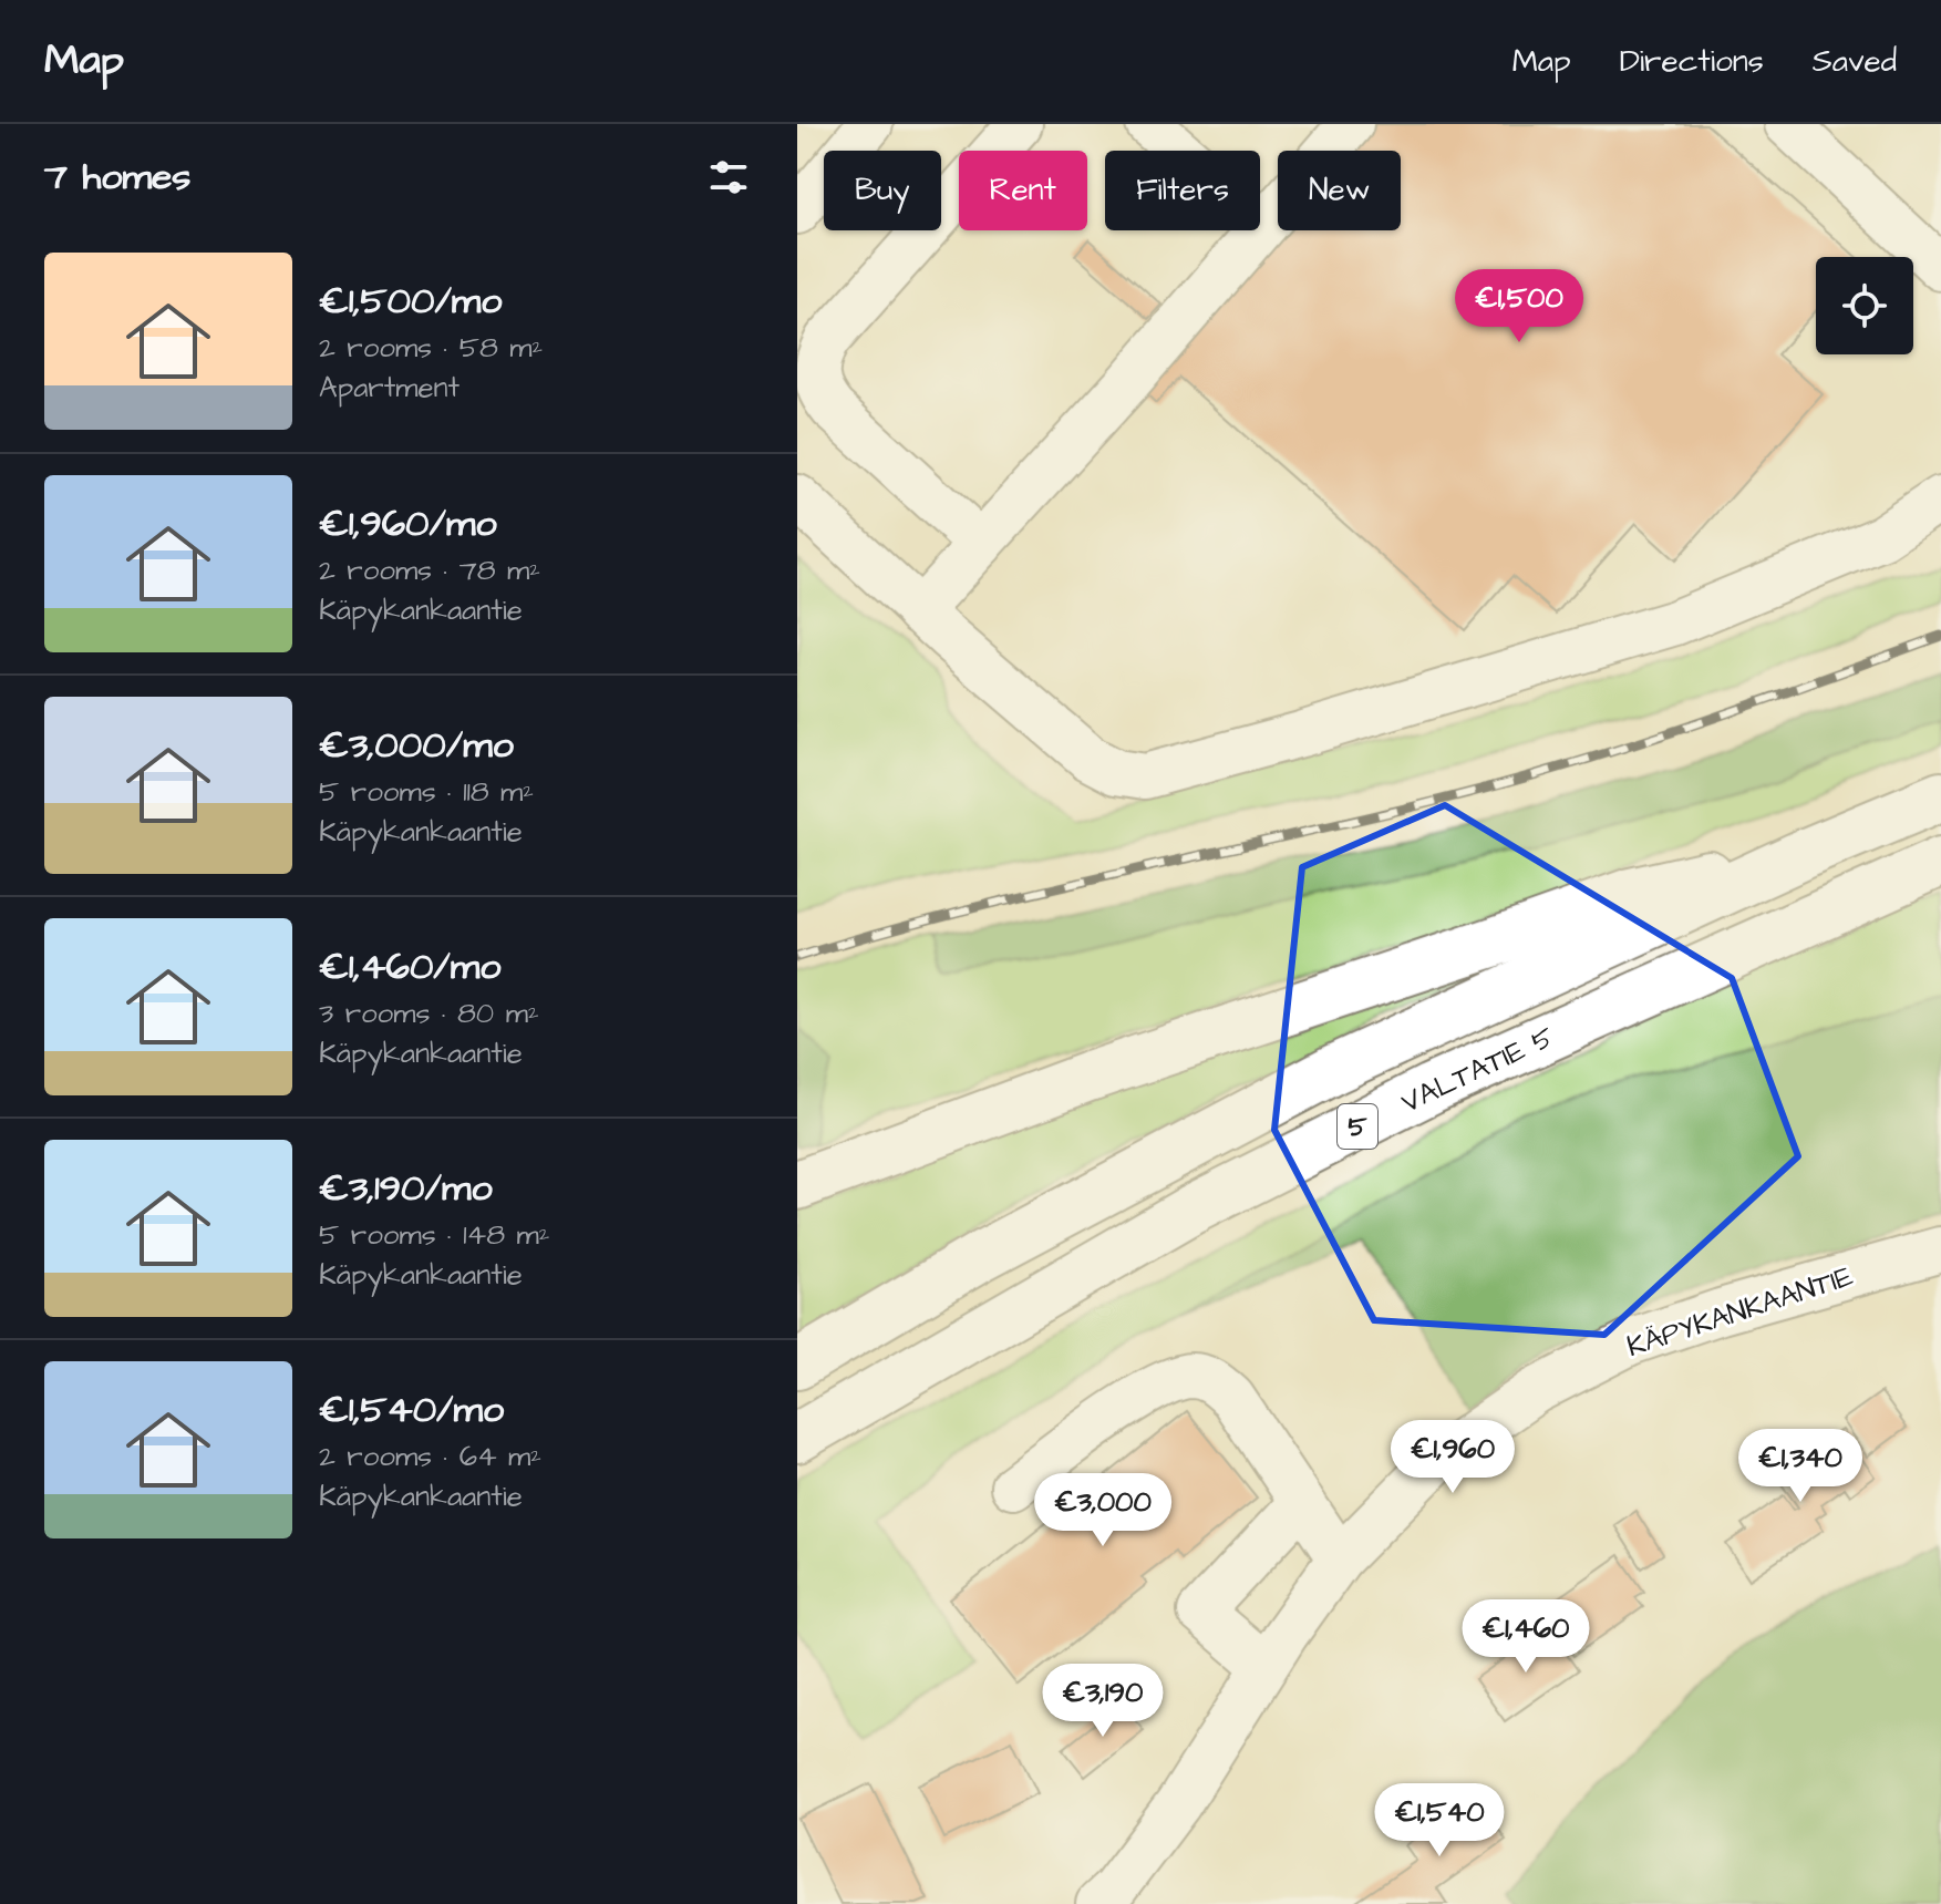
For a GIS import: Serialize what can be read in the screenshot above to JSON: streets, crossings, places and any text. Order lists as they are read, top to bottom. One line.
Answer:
{"streets":{"highway":["VALTATIE 5","5"],"street":["KÄPYKANKAANTIE"]},"page":{"header":"Map","nav":["Map","Directions","Saved"],"heading":"7 homes","chip":["Buy","Rent","Filters","New"],"list":[{"name":"€1,500/mo","note":"2 rooms · 58 m² · Apartment"},{"name":"€1,960/mo","note":"2 rooms · 78 m² · Käpykankaantie"},{"name":"€3,000/mo","note":"5 rooms · 118 m² · Käpykankaantie"},{"name":"€1,460/mo","note":"3 rooms · 80 m² · Käpykankaantie"},{"name":"€3,190/mo","note":"5 rooms · 148 m² · Käpykankaantie"},{"name":"€1,540/mo","note":"2 rooms · 64 m² · Käpykankaantie"}],"price":["€1,500","€1,960","€1,340","€3,000","€1,460","€3,190","€1,540"]}}
